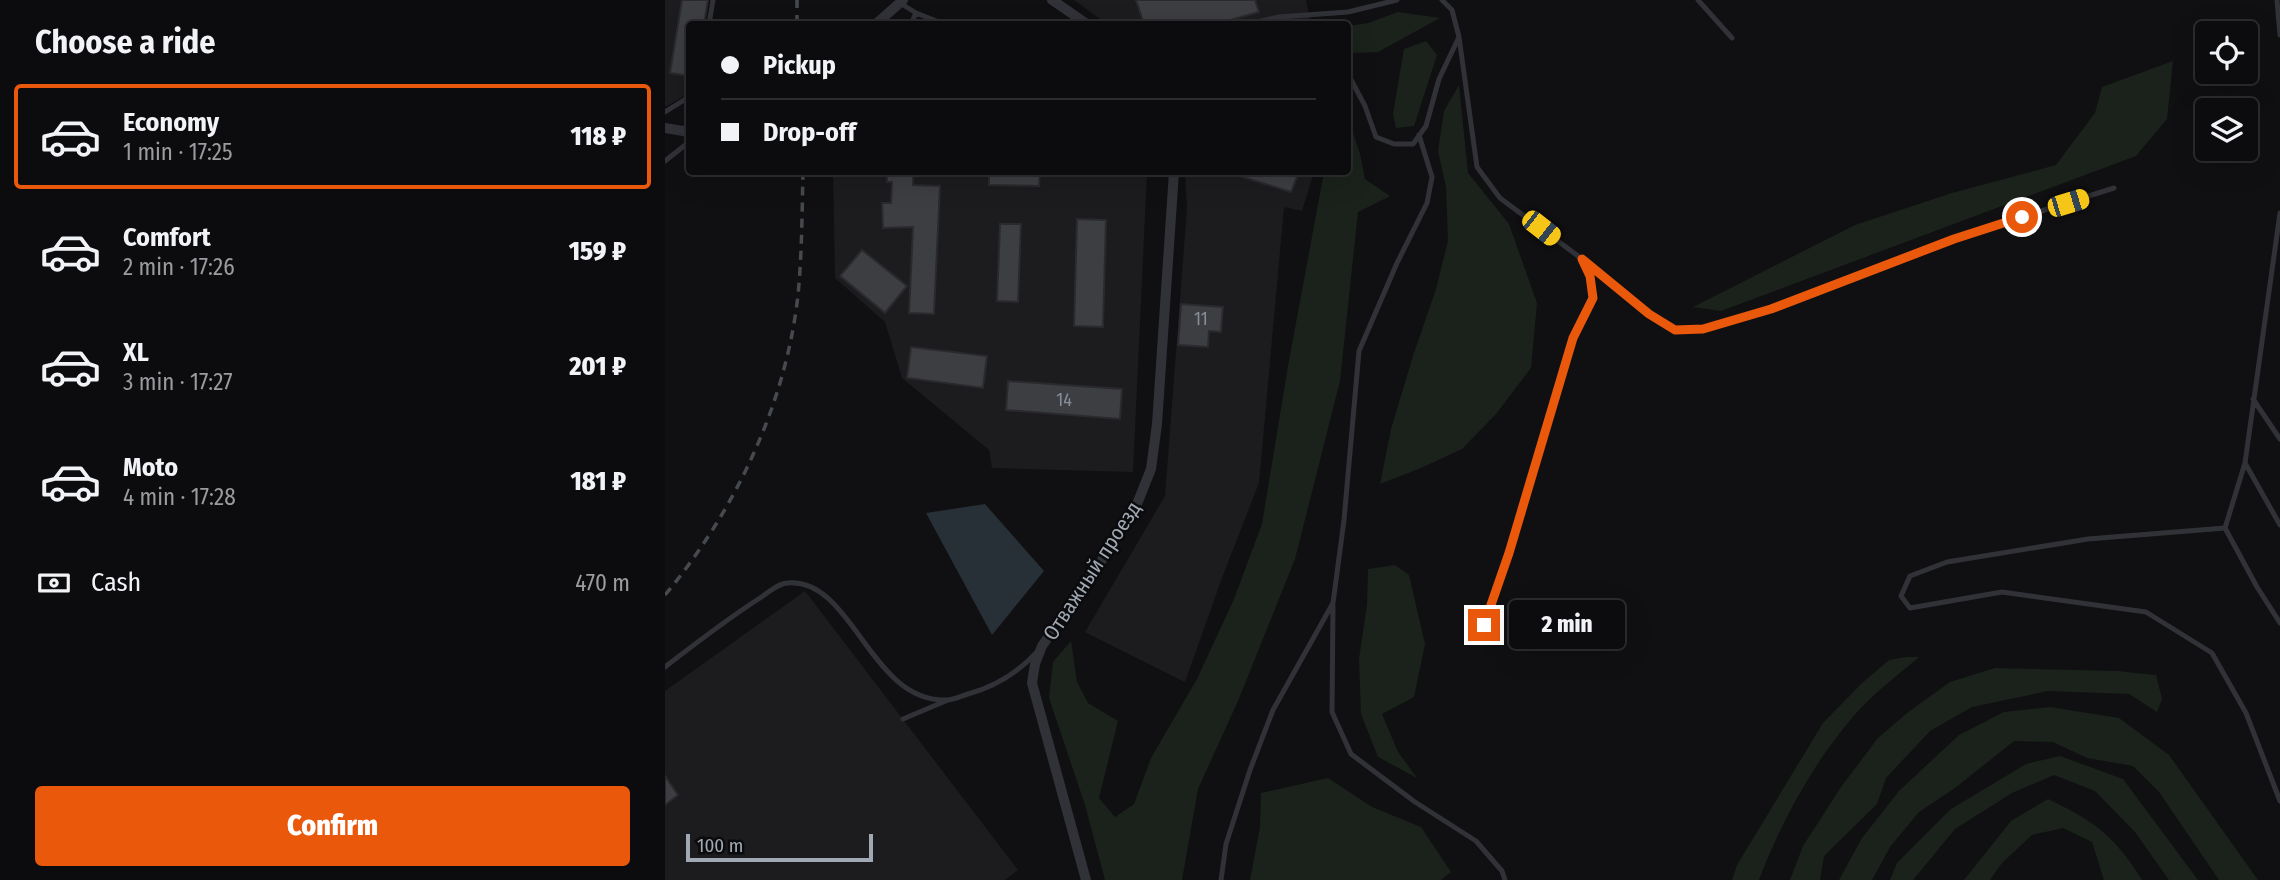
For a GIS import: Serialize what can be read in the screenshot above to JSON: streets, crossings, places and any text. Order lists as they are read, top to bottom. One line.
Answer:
{"streets":{"street":["Отважный проезд"]},"house_numbers":["11","14"],"scale_bar":"100 m","page":{"heading":"Choose a ride","banner":["Pickup","Drop-off"],"list":[{"name":"Economy","note":"1 min · 17:25","value":"118 ₽"},{"name":"Comfort","note":"2 min · 17:26","value":"159 ₽"},{"name":"XL","note":"3 min · 17:27","value":"201 ₽"},{"name":"Moto","note":"4 min · 17:28","value":"181 ₽"}],"pay":["Cash","470 m"],"bubble":"2 min","buttons":"Confirm","scale":"100 m"}}
